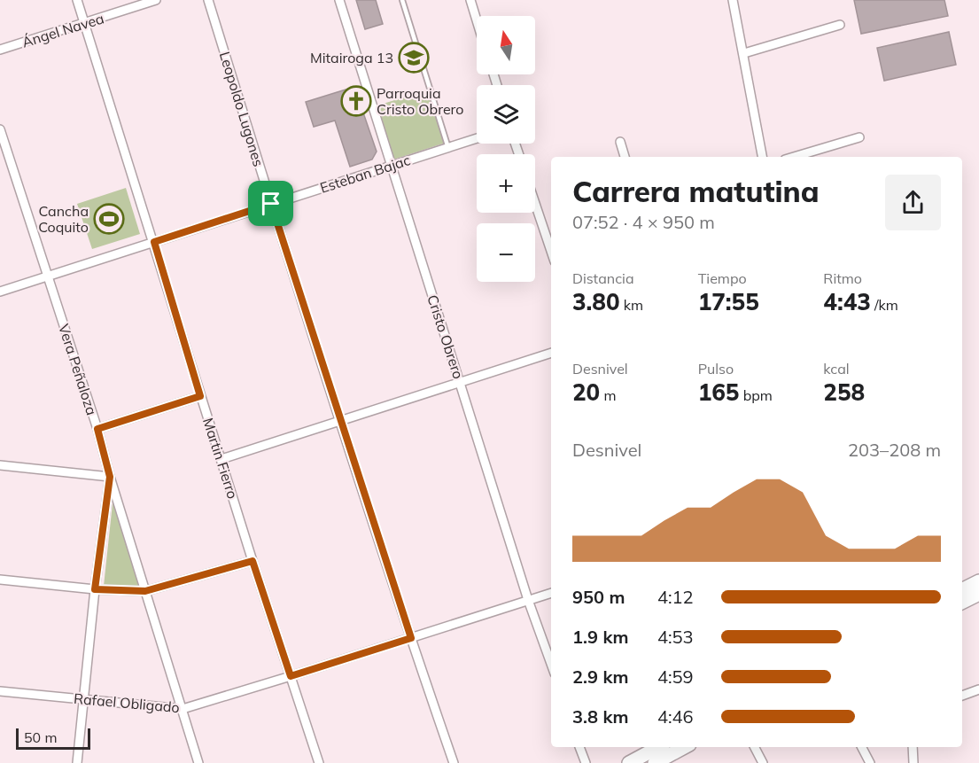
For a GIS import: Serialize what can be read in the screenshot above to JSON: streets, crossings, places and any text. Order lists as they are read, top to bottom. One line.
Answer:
{"streets":{"street":["Ángel Navea","Leopoldo Lugones","Esteban Bajac","Cristo Obrero","Vera Peñaloza","Martin Fierro","Rafael Obligado"]},"crossings":[["Ángel Navea","Martin Fierro"],["Leopoldo Lugones","Esteban Bajac"],["Leopoldo Lugones","Rafael Obligado"],["Esteban Bajac","Cristo Obrero"],["Esteban Bajac","Vera Peñaloza"],["Esteban Bajac","Martin Fierro"],["Cristo Obrero","Rafael Obligado"],["Vera Peñaloza","Rafael Obligado"],["Martin Fierro","Rafael Obligado"]],"places":{"school or university":["Mitairoga 13"],"church":["Parroquia Cristo Obrero"],"sports":["Cancha Coquito"]},"scale_bar":"50 m","north":"top","page":{"map_buttons":["+","−"],"heading":["Carrera matutina","07:52 · 4 × 950 m"],"stats":[["Distancia","3.80 km"],["Tiempo","17:55"],["Ritmo","4:43 /km"],["Desnivel","20 m"],["Pulso","165 bpm"],["kcal","258"]],"chart":["Desnivel","203–208 m"],"list":[{"name":"950 m","note":"4:12"},{"name":"1.9 km","note":"4:53"},{"name":"2.9 km","note":"4:59"},{"name":"3.8 km","note":"4:46"}],"scale":"50 m"}}
